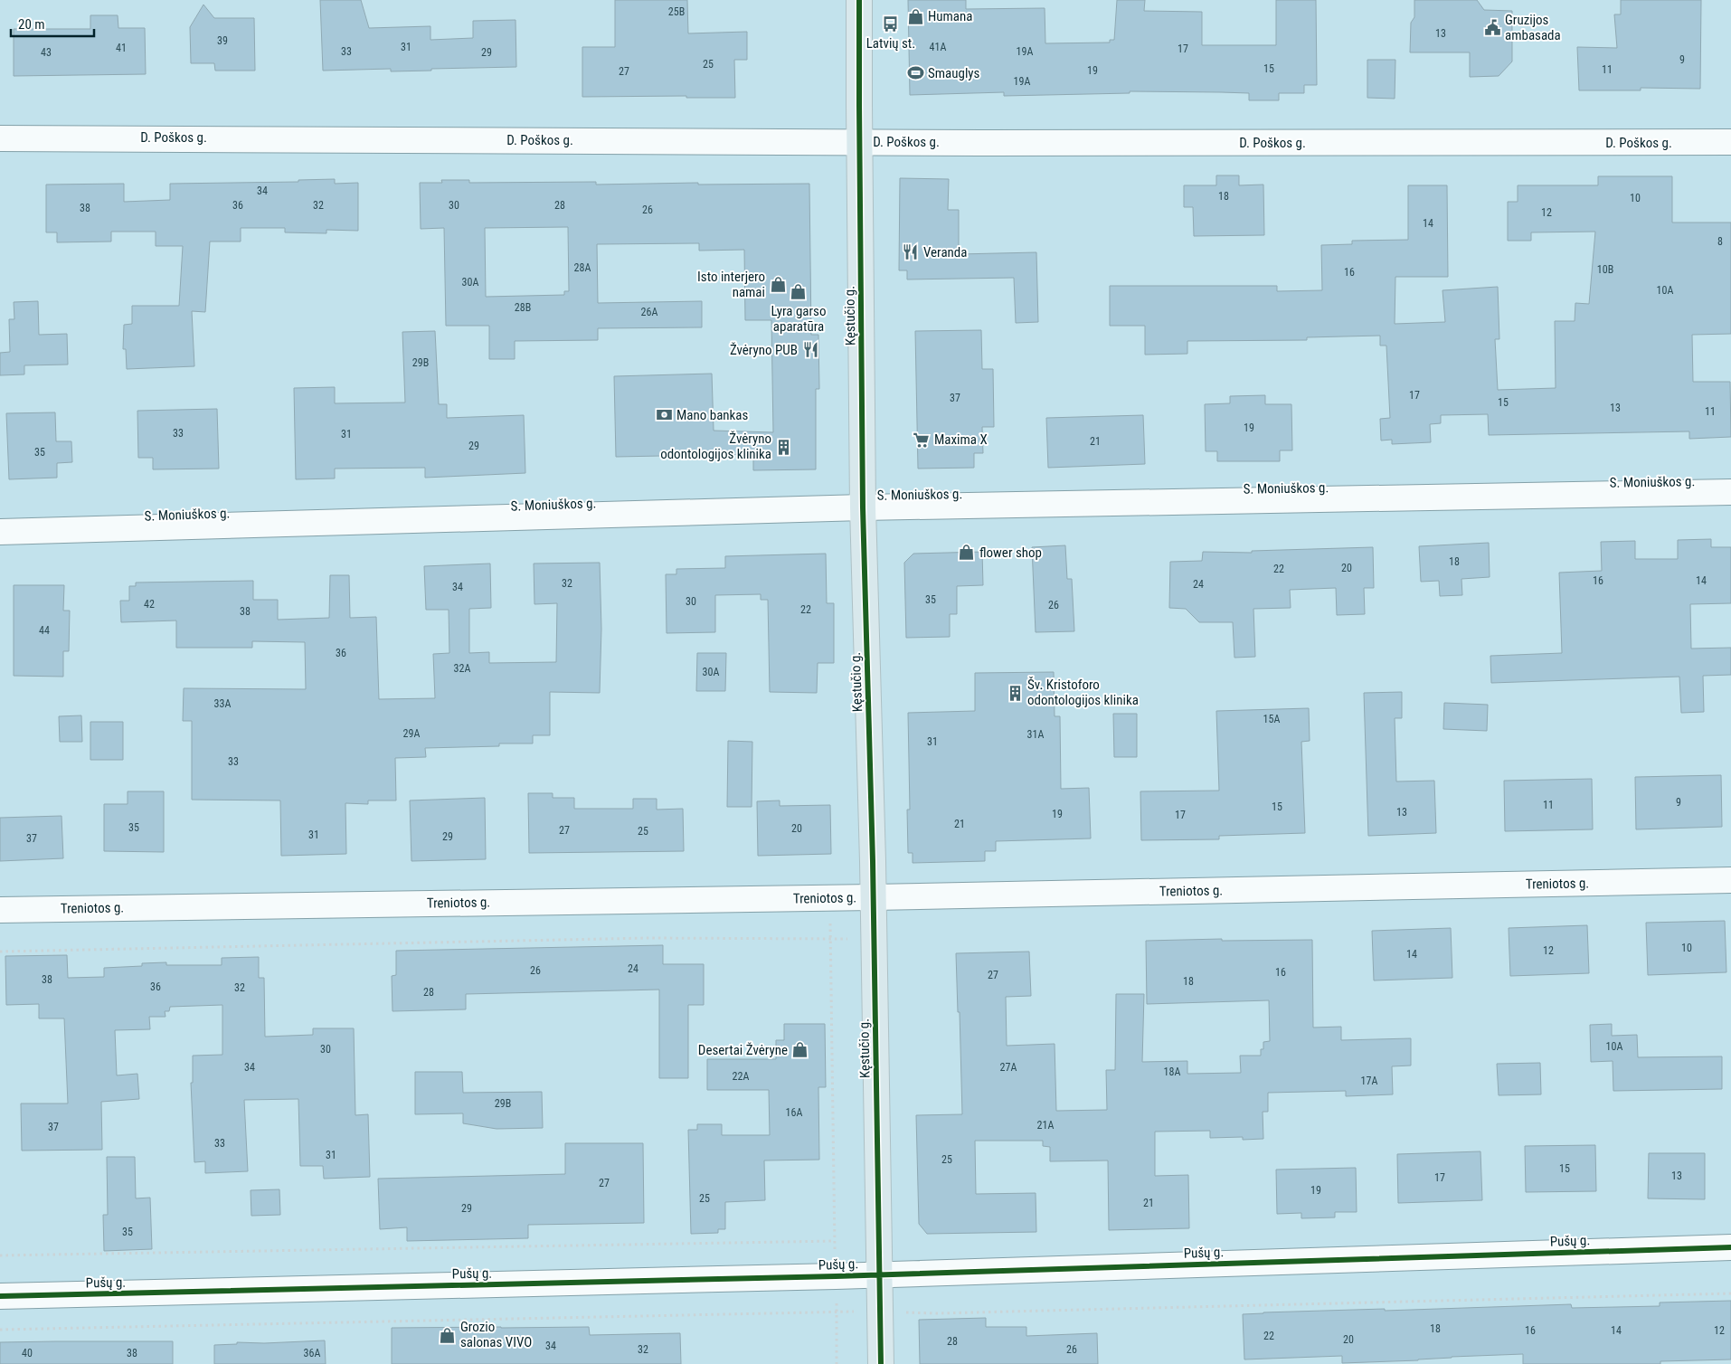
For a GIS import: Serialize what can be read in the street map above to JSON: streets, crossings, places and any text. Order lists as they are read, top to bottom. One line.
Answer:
{"streets":{"main road":["Kęstučio g."],"street":["D. Poškos g.","S. Moniuškos g.","Treniotos g.","Pušų g."]},"crossings":[["D. Poškos g.","Kęstučio g."],["Kęstučio g.","S. Moniuškos g."],["Kęstučio g.","Treniotos g."],["Kęstučio g.","Pušų g."]],"places":{"shop":["Humana","Isto interjero namai","Lyra garso aparatūra","flower shop","Desertai Žvėryne","Grozio salonas VIVO"],"bus stop":["Latvių st."],"public building":["Gruzijos ambasada"],"sports":["Smauglys"],"restaurant":["Veranda","Žvėryno PUB"],"bank":["Mano bankas"],"supermarket":["Maxima X"],"building":["Žvėryno odontologijos klinika","Šv. Kristoforo odontologijos klinika"]},"house_numbers":["25B","13","39","31","41A","41","17","33","19A","43","29","9","25","15","11","19","27","19A","34","18","10","36","32","30","28","38","26","12","14","8","28A","10B","16","30A","10A","28B","26A","29B","17","37","15","13","11","19","33","31","21","29","35","18","20","22","16","14","32","24","34","35","30","42","26","22","38","44","36","32A","30A","33A","15A","29A","31A","31","33","9","11","15","13","19","17","21","35","20","27","25","31","29","37","10","12","14","24","26","16","27","38","18","36","32","28","10A","30","34","27A","18A","22A","17A","29B","16A","21A","37","33","31","25","15","13","17","27","19","25","21","29","35","18","16","14","12","22","20","28","34","32","26","40","38","36A"],"scale_bar":"20 m"}
